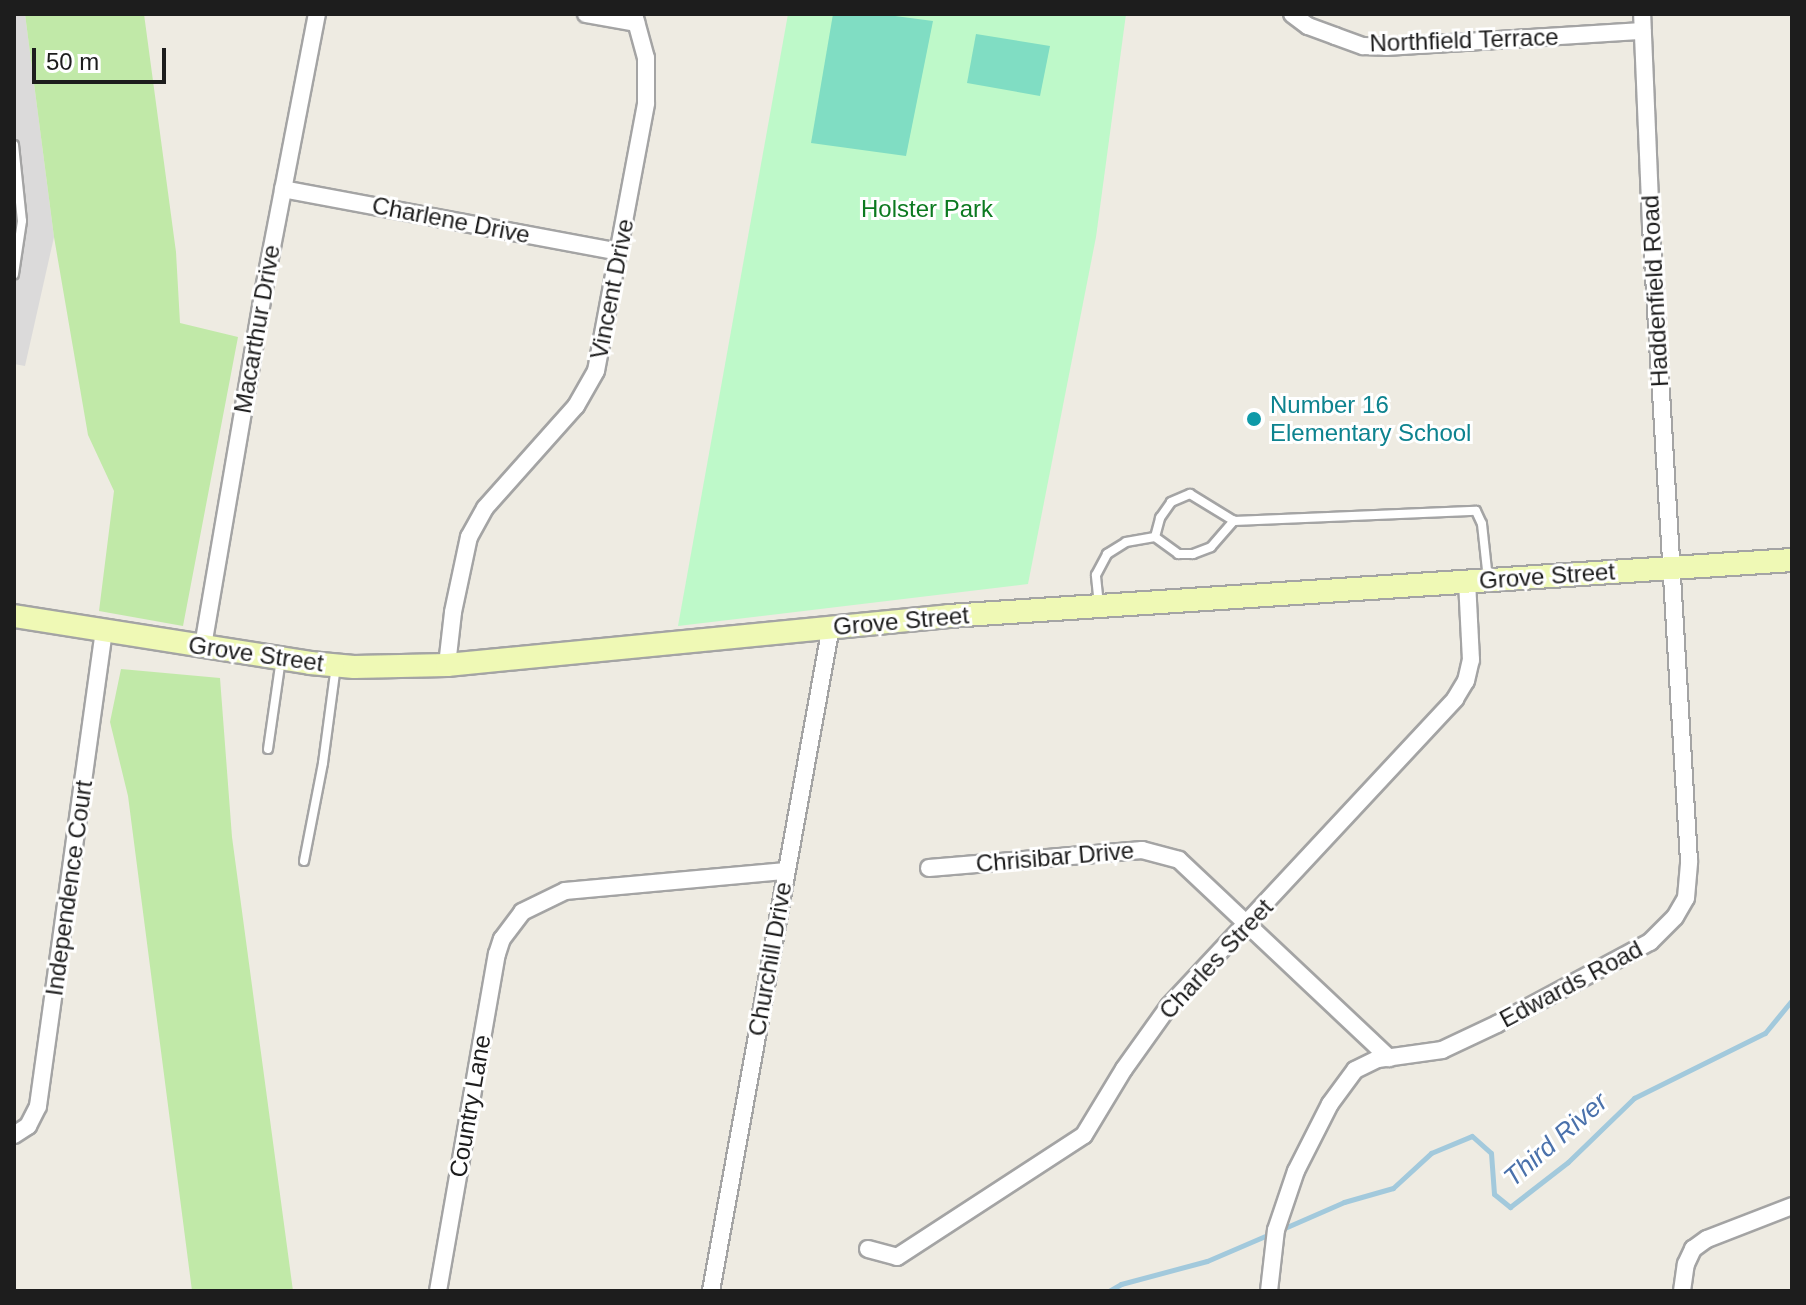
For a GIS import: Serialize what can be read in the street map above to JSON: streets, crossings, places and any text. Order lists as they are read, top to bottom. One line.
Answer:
{"streets":{"street":["Northfield Terrace","Charlene Drive","Vincent Drive","Haddenfield Road","Macarthur Drive","Grove Street","Chrisibar Drive","Independence Court","Churchill Drive","Charles Street","Edwards Road","Country Lane"]},"crossings":[["Northfield Terrace","Haddenfield Road"],["Charlene Drive","Vincent Drive"],["Charlene Drive","Macarthur Drive"],["Vincent Drive","Grove Street"],["Haddenfield Road","Grove Street"],["Haddenfield Road","Edwards Road"],["Macarthur Drive","Grove Street"],["Grove Street","Independence Court"],["Grove Street","Churchill Drive"],["Grove Street","Charles Street"],["Grove Street","Edwards Road"],["Chrisibar Drive","Charles Street"],["Chrisibar Drive","Edwards Road"],["Churchill Drive","Country Lane"]],"water":["Third River"],"parks":["Holster Park"],"places":["Number 16 Elementary School"],"scale_bar":"50 m"}
